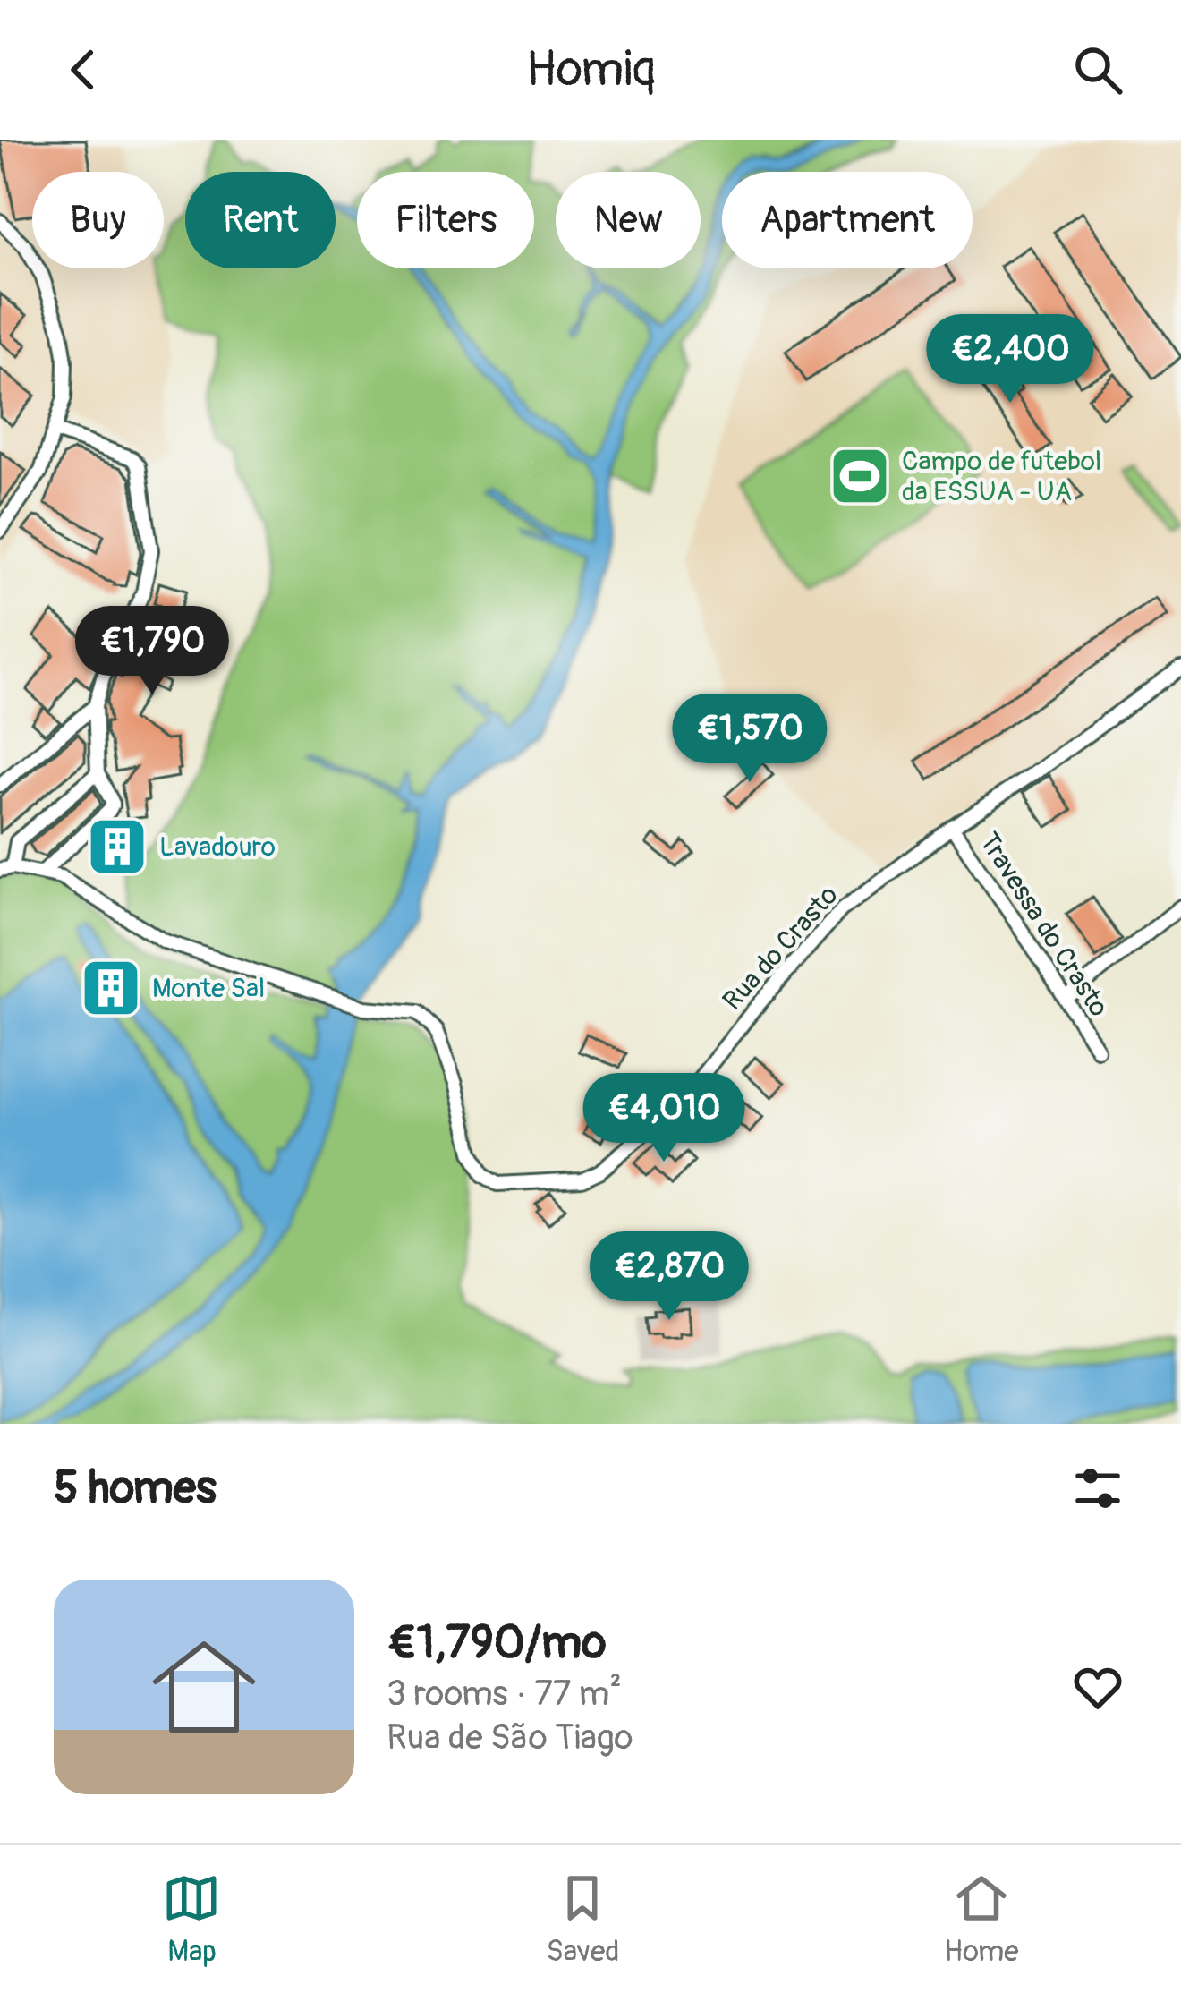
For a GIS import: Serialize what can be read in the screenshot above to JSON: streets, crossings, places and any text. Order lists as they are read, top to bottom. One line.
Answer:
{"streets":{"street":["Travessa do Crasto","Rua do Crasto"]},"crossings":[["Travessa do Crasto","Rua do Crasto"]],"places":{"sports":["Campo de futebol da ESSUA - UA"],"building":["Lavadouro","Monte Sal"]},"page":{"header":"Homiq","chip":["Buy","Rent","Filters","New","Apartment"],"price":["€2,400","€1,790","€1,570","€4,010","€2,870"],"heading":"5 homes","list":[{"name":"€1,790/mo","note":"3 rooms · 77 m² · Rua de São Tiago"}],"tabs":["Map","Saved","Home"]}}
